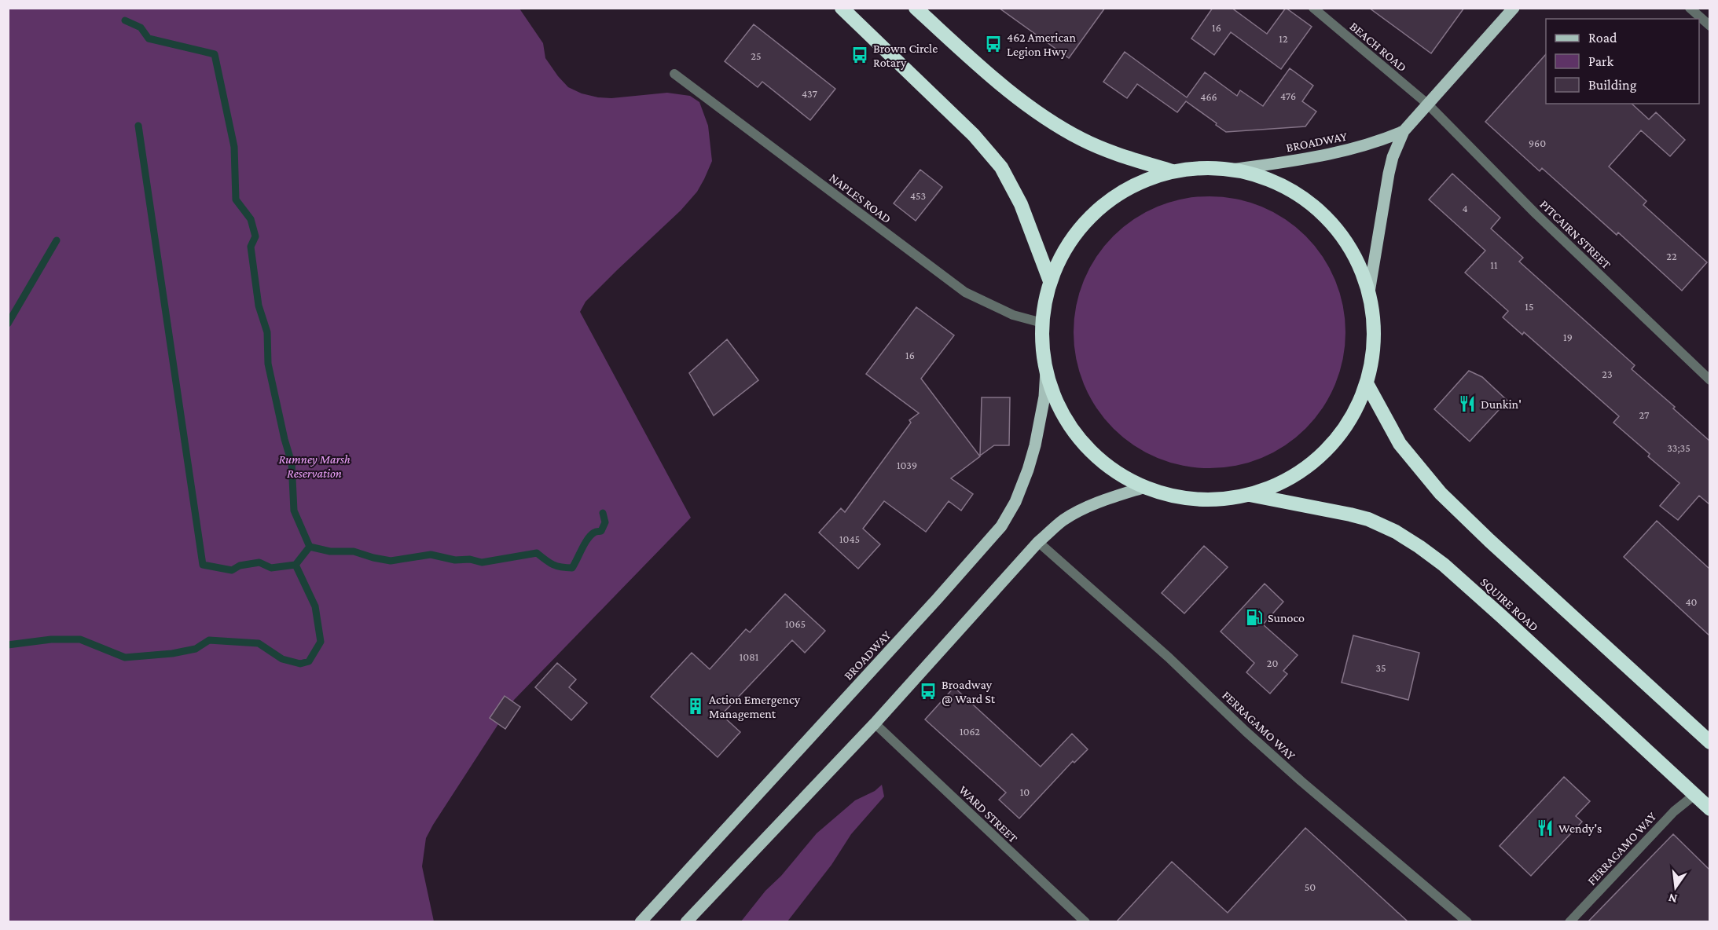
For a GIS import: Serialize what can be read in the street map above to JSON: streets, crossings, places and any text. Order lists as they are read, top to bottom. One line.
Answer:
{"streets":{"highway":["SQUIRE ROAD"],"main road":["BROADWAY"],"street":["BEACH ROAD","NAPLES ROAD","PITCAIRN STREET","FERRAGAMO WAY","WARD STREET"]},"crossings":[["BEACH ROAD","BROADWAY"],["BEACH ROAD","PITCAIRN STREET"],["BROADWAY","PITCAIRN STREET"],["SQUIRE ROAD","FERRAGAMO WAY"]],"parks":["Rumney Marsh Reservation"],"places":{"bus stop":["462 American Legion Hwy","Brown Circle Rotary","Broadway @ Ward St"],"restaurant":["Dunkin'","Wendy's"],"fuel station":["Sunoco"],"building":["Action Emergency Management"]},"house_numbers":["16","12","25","437","476","466","960","453","4","22","11","15","19","16","23","27","33;35","1039","1045","40","1065","1081","20","35","1062","10","50"],"legend":["Road","Park","Building"],"north":"bottom"}
